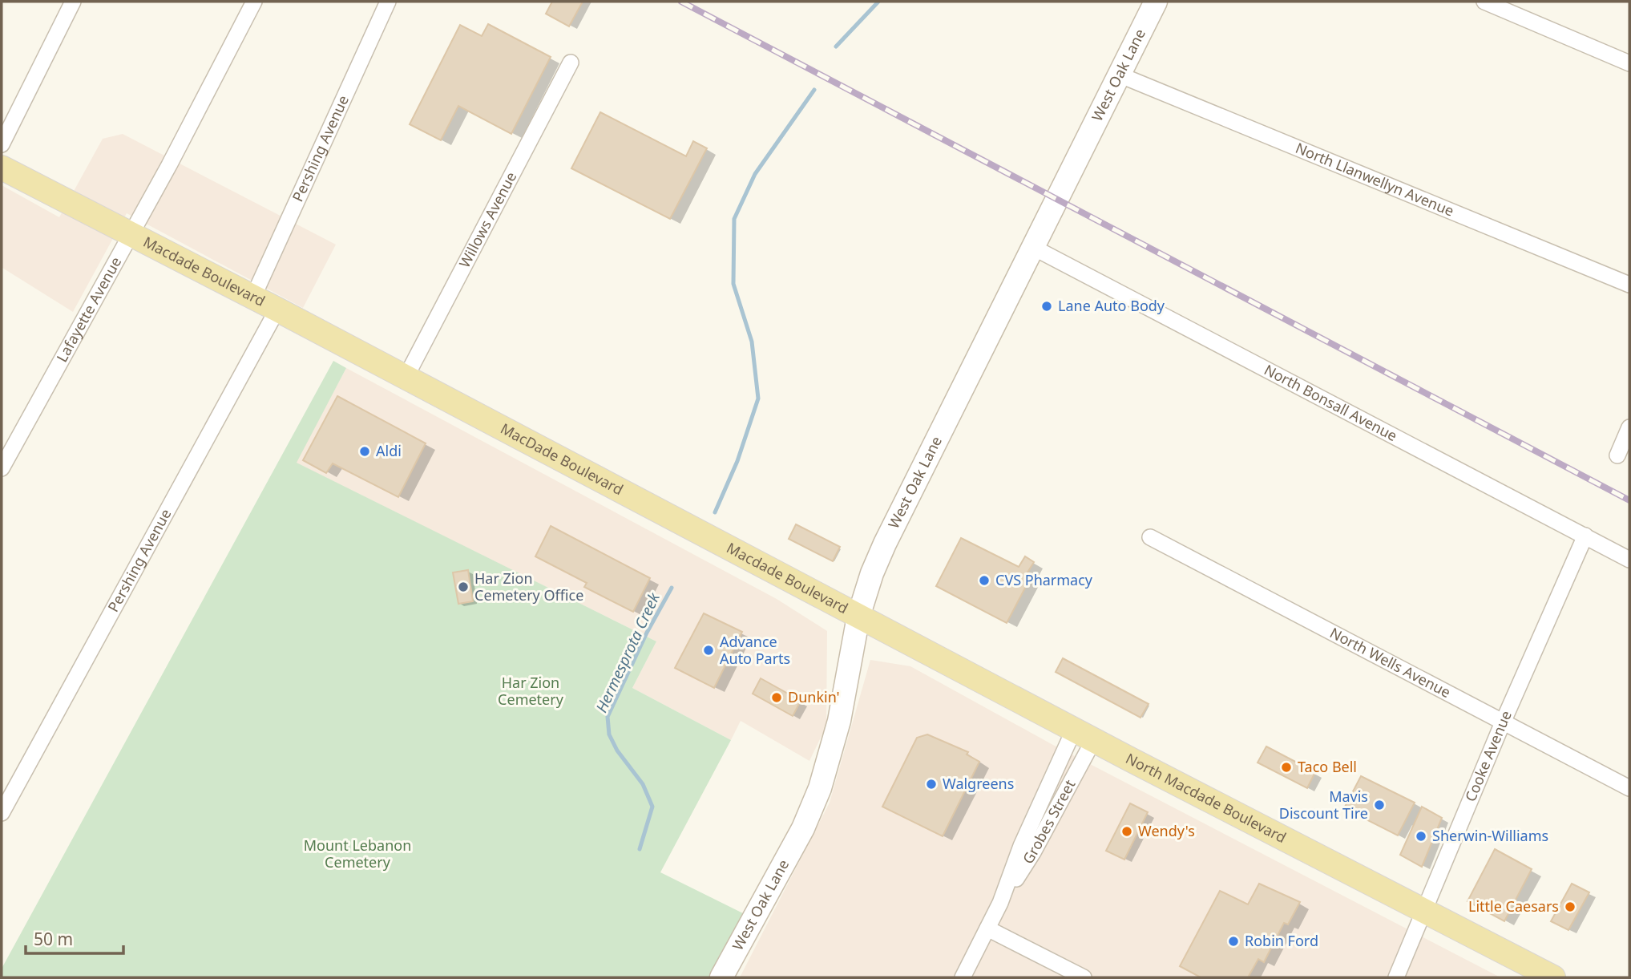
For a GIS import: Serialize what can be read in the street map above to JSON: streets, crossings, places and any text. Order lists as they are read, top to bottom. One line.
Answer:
{"streets":{"main road":["West Oak Lane","Macdade Boulevard","MacDade Boulevard","North Macdade Boulevard"],"street":["Pershing Avenue","North Llanwellyn Avenue","Willows Avenue","Lafayette Avenue","North Bonsall Avenue","North Wells Avenue","Cooke Avenue","Grobes Street"]},"crossings":[["West Oak Lane","North Llanwellyn Avenue"],["West Oak Lane","Macdade Boulevard"],["West Oak Lane","North Bonsall Avenue"],["West Oak Lane","North Macdade Boulevard"],["Pershing Avenue","Macdade Boulevard"],["Willows Avenue","Macdade Boulevard"],["Willows Avenue","MacDade Boulevard"],["Macdade Boulevard","Lafayette Avenue"],["Macdade Boulevard","MacDade Boulevard"],["Macdade Boulevard","North Macdade Boulevard"],["North Bonsall Avenue","Cooke Avenue"],["North Wells Avenue","Cooke Avenue"],["Cooke Avenue","North Macdade Boulevard"],["North Macdade Boulevard","Grobes Street"]],"water":["Hermesprota Creek"],"parks":["Har Zion Cemetery","Mount Lebanon Cemetery"],"places":["Lane Auto Body","Aldi","CVS Pharmacy","Har Zion Cemetery Office","Advance Auto Parts","Dunkin'","Taco Bell","Walgreens","Mavis Discount Tire","Wendy's","Sherwin-Williams","Little Caesars","Robin Ford"],"scale_bar":"50 m"}
